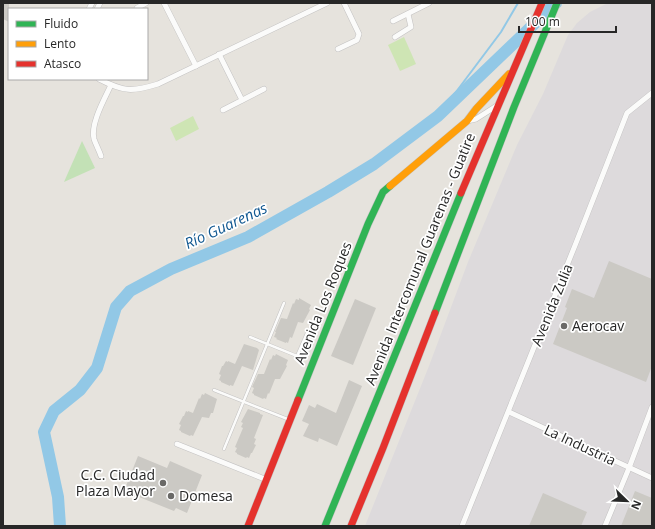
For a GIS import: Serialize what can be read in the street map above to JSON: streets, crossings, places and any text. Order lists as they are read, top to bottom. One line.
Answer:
{"streets":{"main road":["Avenida Intercomunal Guarenas - Guatire","Avenida Los Roques"],"street":["Avenida Zulia","La Industria"]},"crossings":[["Avenida Intercomunal Guarenas - Guatire","Avenida Los Roques"],["Avenida Zulia","La Industria"]],"water":["Río Guarenas"],"places":["Aerocav","C.C. Ciudad Plaza Mayor","Domesa"],"legend":["Fluido","Lento","Atasco"],"scale_bar":"100 m","north":"bottom right"}
